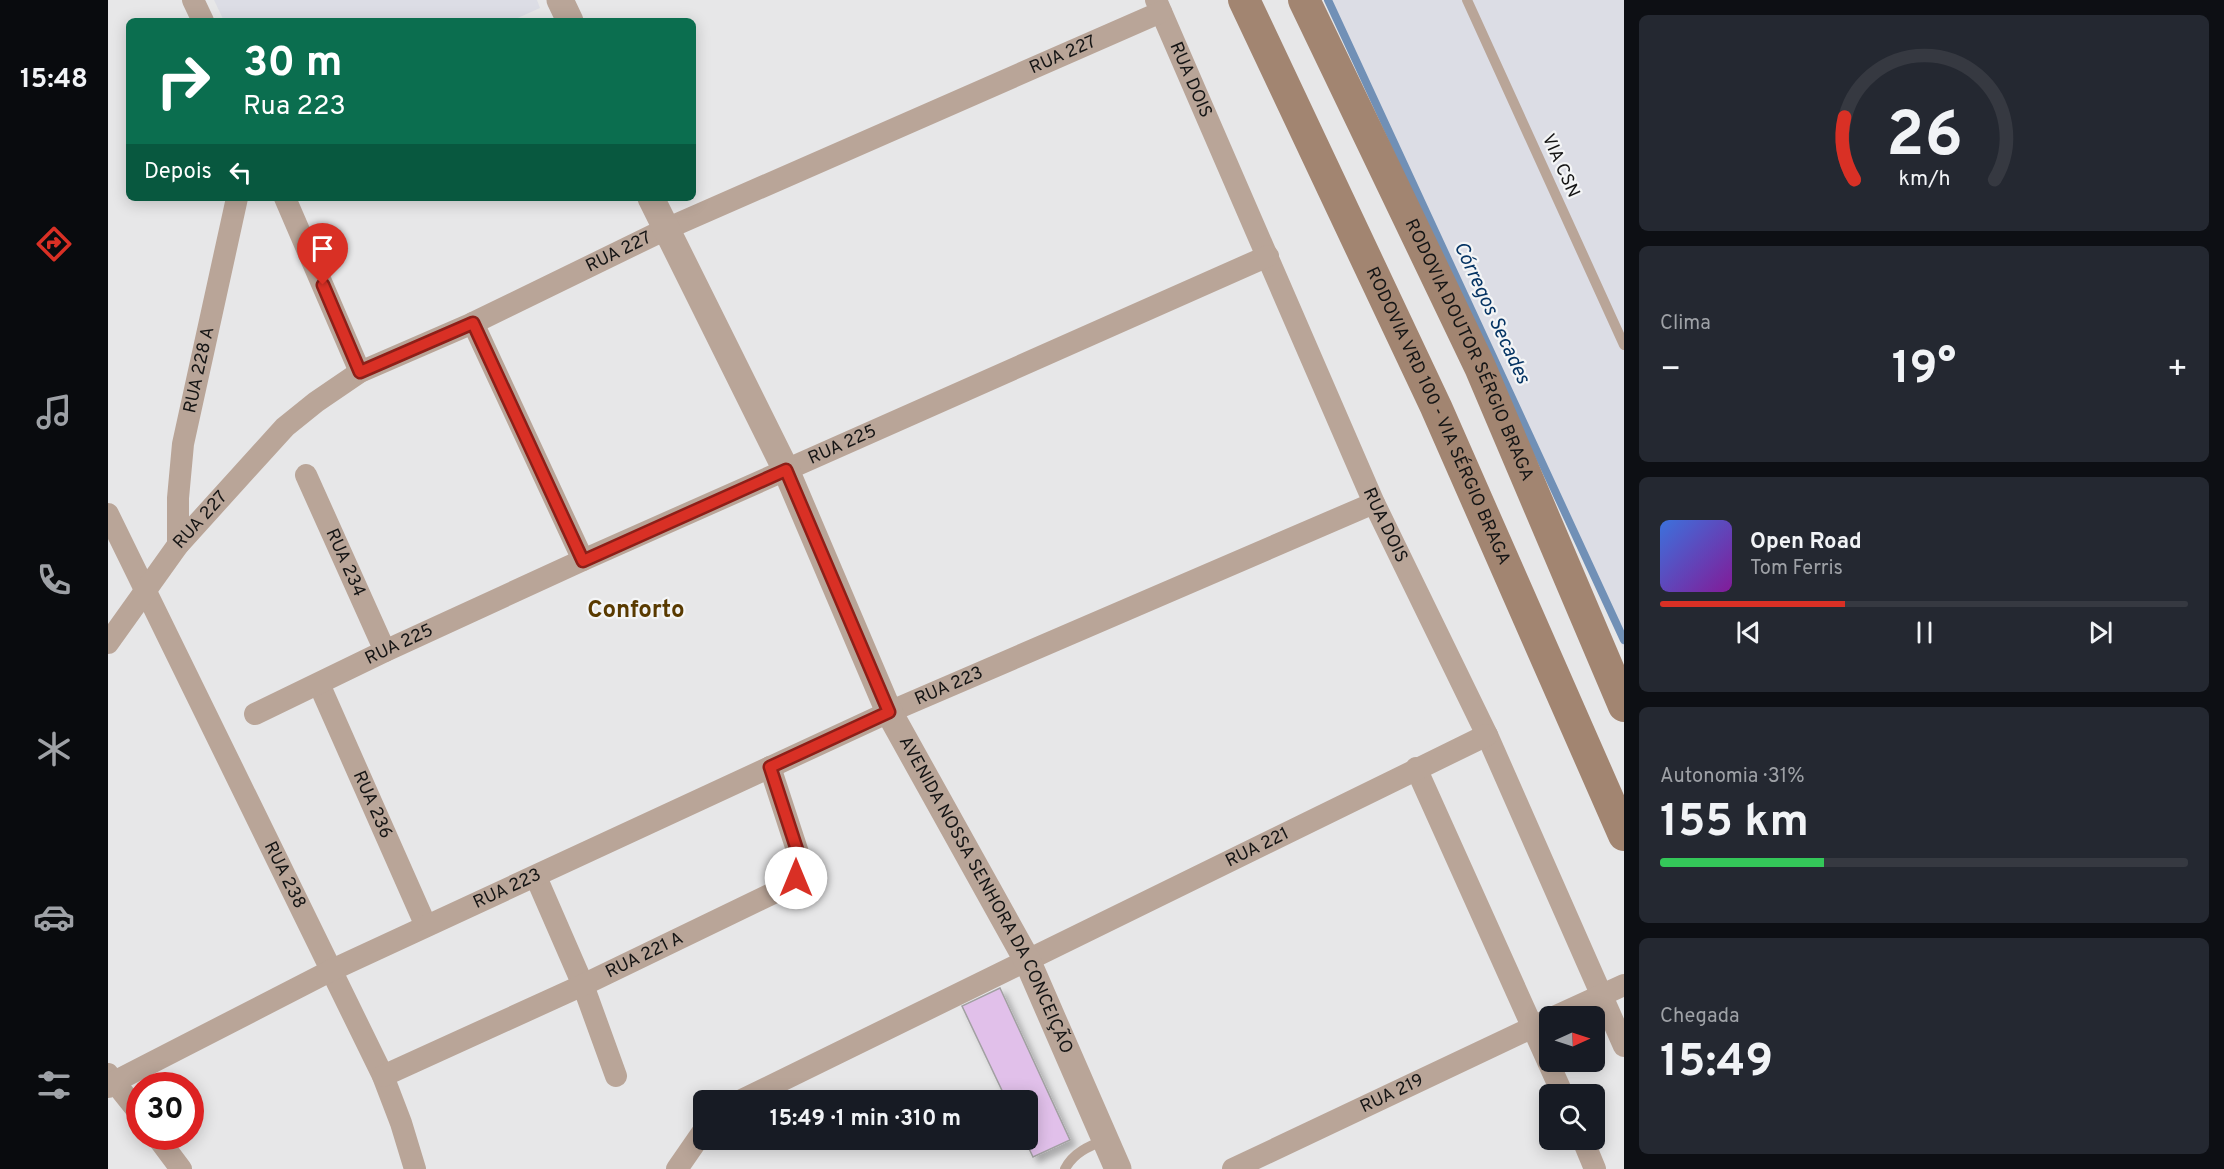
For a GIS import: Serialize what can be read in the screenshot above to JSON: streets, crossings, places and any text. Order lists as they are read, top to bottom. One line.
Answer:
{"streets":{"main road":["RODOVIA DOUTOR SÉRGIO BRAGA","RODOVIA VRD 100 - VIA SÉRGIO BRAGA"],"street":["RUA 227","RUA DOIS","RUA 228 A","RUA 225","RUA 234","RUA 223","RUA 236","RUA 221","RUA 238","AVENIDA NOSSA SENHORA DA CONCEIÇÃO","RUA 221 A","RUA 219"],"lane":["VIA CSN"]},"crossings":[["RUA 227","RUA DOIS"],["RUA 227","RUA 228 A"],["RUA 227","RUA 238"],["RUA 227","AVENIDA NOSSA SENHORA DA CONCEIÇÃO"],["RUA DOIS","RUA 225"],["RUA DOIS","RUA 223"],["RUA DOIS","RUA 221"],["RUA 225","RUA 234"],["RUA 225","RUA 236"],["RUA 225","AVENIDA NOSSA SENHORA DA CONCEIÇÃO"],["RUA 223","RUA 236"],["RUA 223","RUA 238"],["RUA 223","AVENIDA NOSSA SENHORA DA CONCEIÇÃO"],["RUA 223","RUA 221 A"],["RUA 221","AVENIDA NOSSA SENHORA DA CONCEIÇÃO"],["RUA 238","RUA 221 A"]],"districts":["Conforto"],"water":["Córregos Secades"],"north":"right","page":{"tabs":"15:48","turn":["30 m","Rua 223"],"then":"Depois","tile":["Clima",["Autonomia · 31%","155 km"],["Chegada","15:49"]],"heat":["−","19°","+"],"song":["Open Road","Tom Ferris"],"limit":"30","trip":"15:49 · 1 min · 310 m","gauge":["26","km/h"]}}
